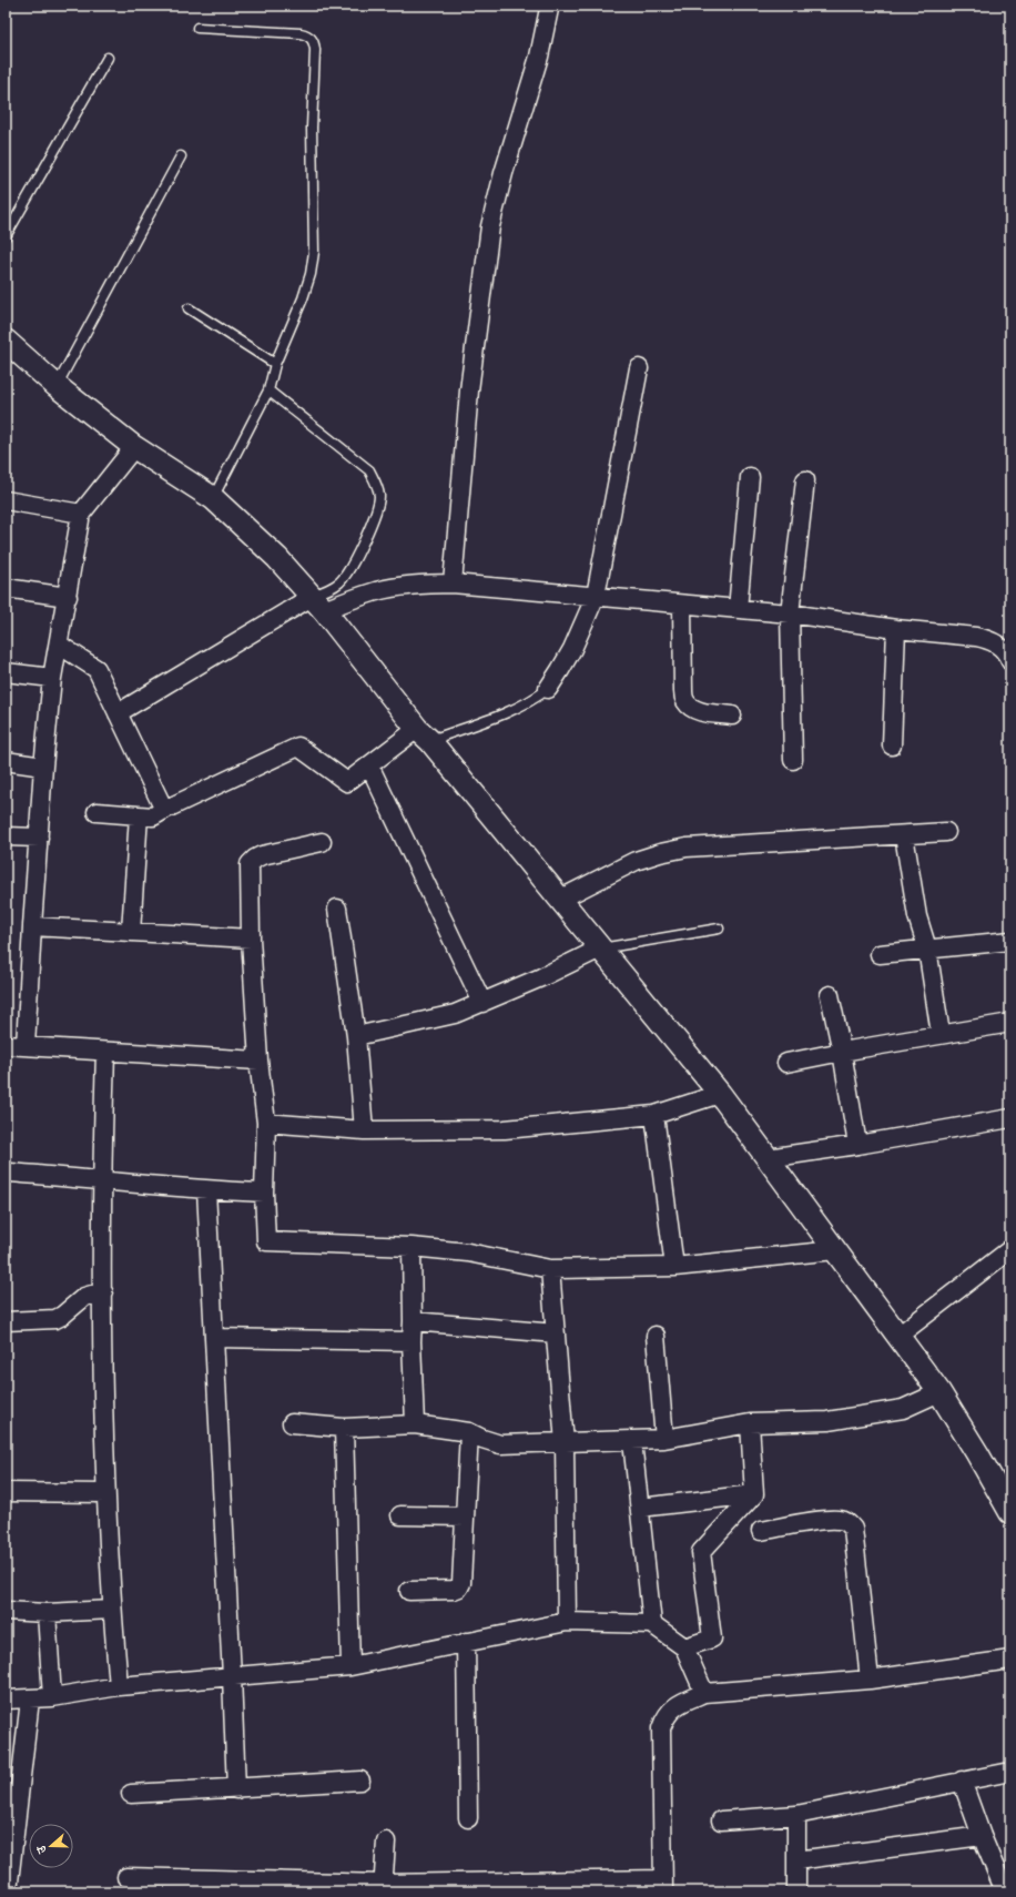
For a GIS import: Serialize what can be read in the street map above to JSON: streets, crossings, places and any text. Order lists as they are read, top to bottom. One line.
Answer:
{"north":"left"}
